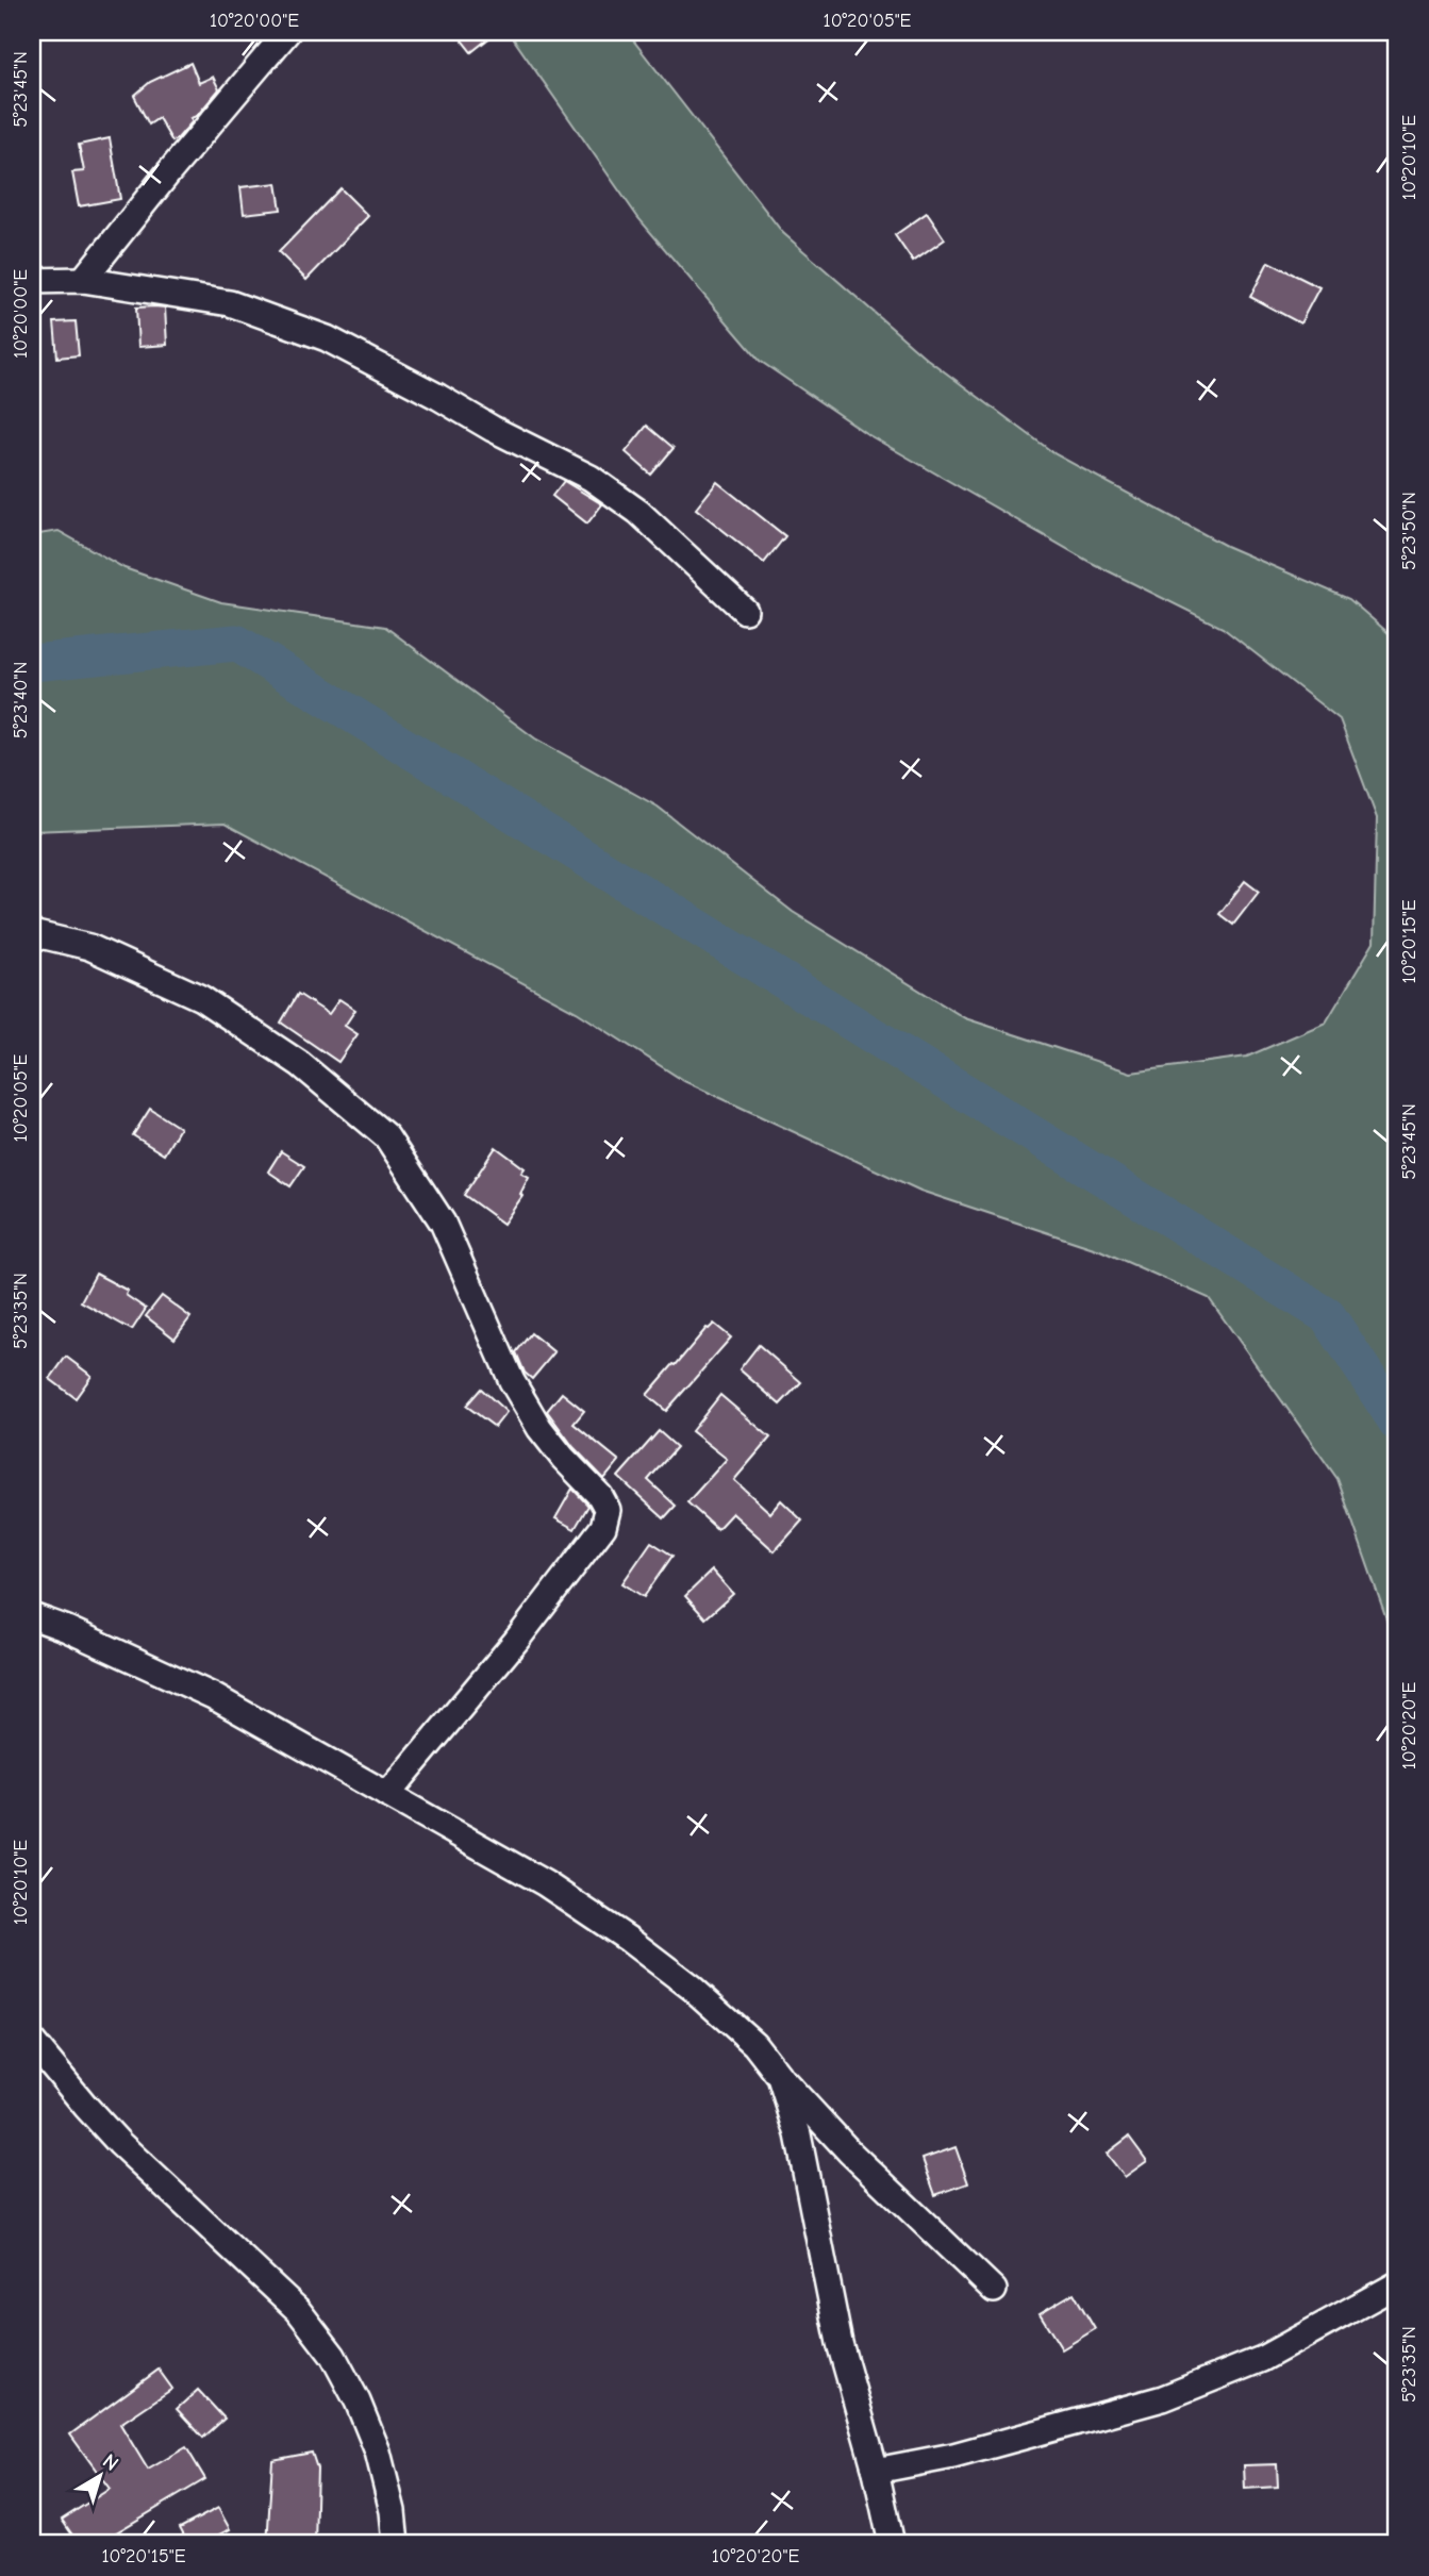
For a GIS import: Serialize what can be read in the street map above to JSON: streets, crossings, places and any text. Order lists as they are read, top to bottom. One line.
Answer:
{"north":"top right","coordinates":["10°20'00\"E","10°20'05\"E","5°23'45\"N","10°20'10\"E","5°23'50\"N","5°23'40\"N","10°20'15\"E","5°23'35\"N","10°20'20\"E"]}
